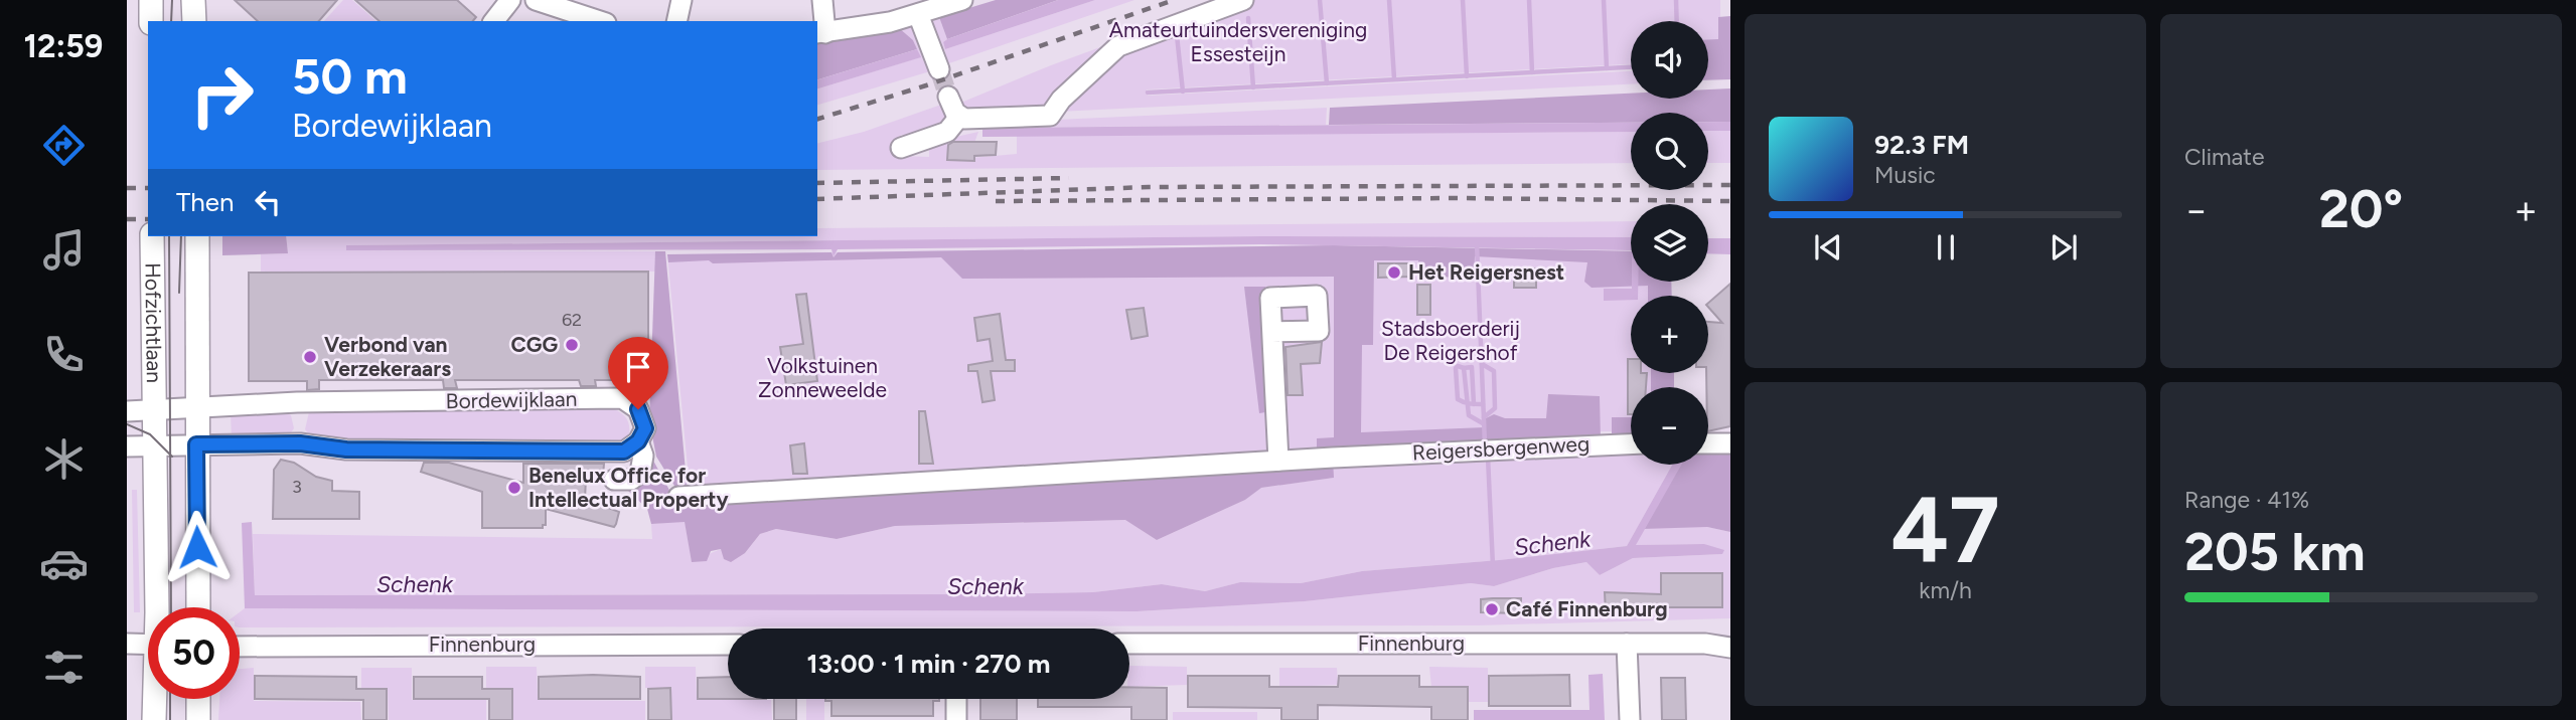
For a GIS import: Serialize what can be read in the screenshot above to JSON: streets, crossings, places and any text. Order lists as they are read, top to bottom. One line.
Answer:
{"streets":{"main road":["Hofzichtlaan"],"street":["Bordewijklaan","Reigersbergenweg","Finnenburg"]},"crossings":[["Hofzichtlaan","Bordewijklaan"]],"water":["Schenk"],"parks":["Amateurtuindersvereniging Essesteijn","Stadsboerderij De Reigershof","Volkstuinen Zonneweelde"],"places":["Het Reigersnest","CGG","Verbond van Verzekeraars","Benelux Office for Intellectual Property","Café Finnenburg"],"house_numbers":["62","3"],"page":{"tabs":"12:59","tile":["Climate",["47","km/h"],["Range · 41%","205 km"]],"map_buttons":["+","−"],"turn":["50 m","Bordewijklaan"],"song":["92.3 FM","Music"],"then":"Then","heat":["−","20°","+"],"limit":"50","trip":"13:00 · 1 min · 270 m"}}
